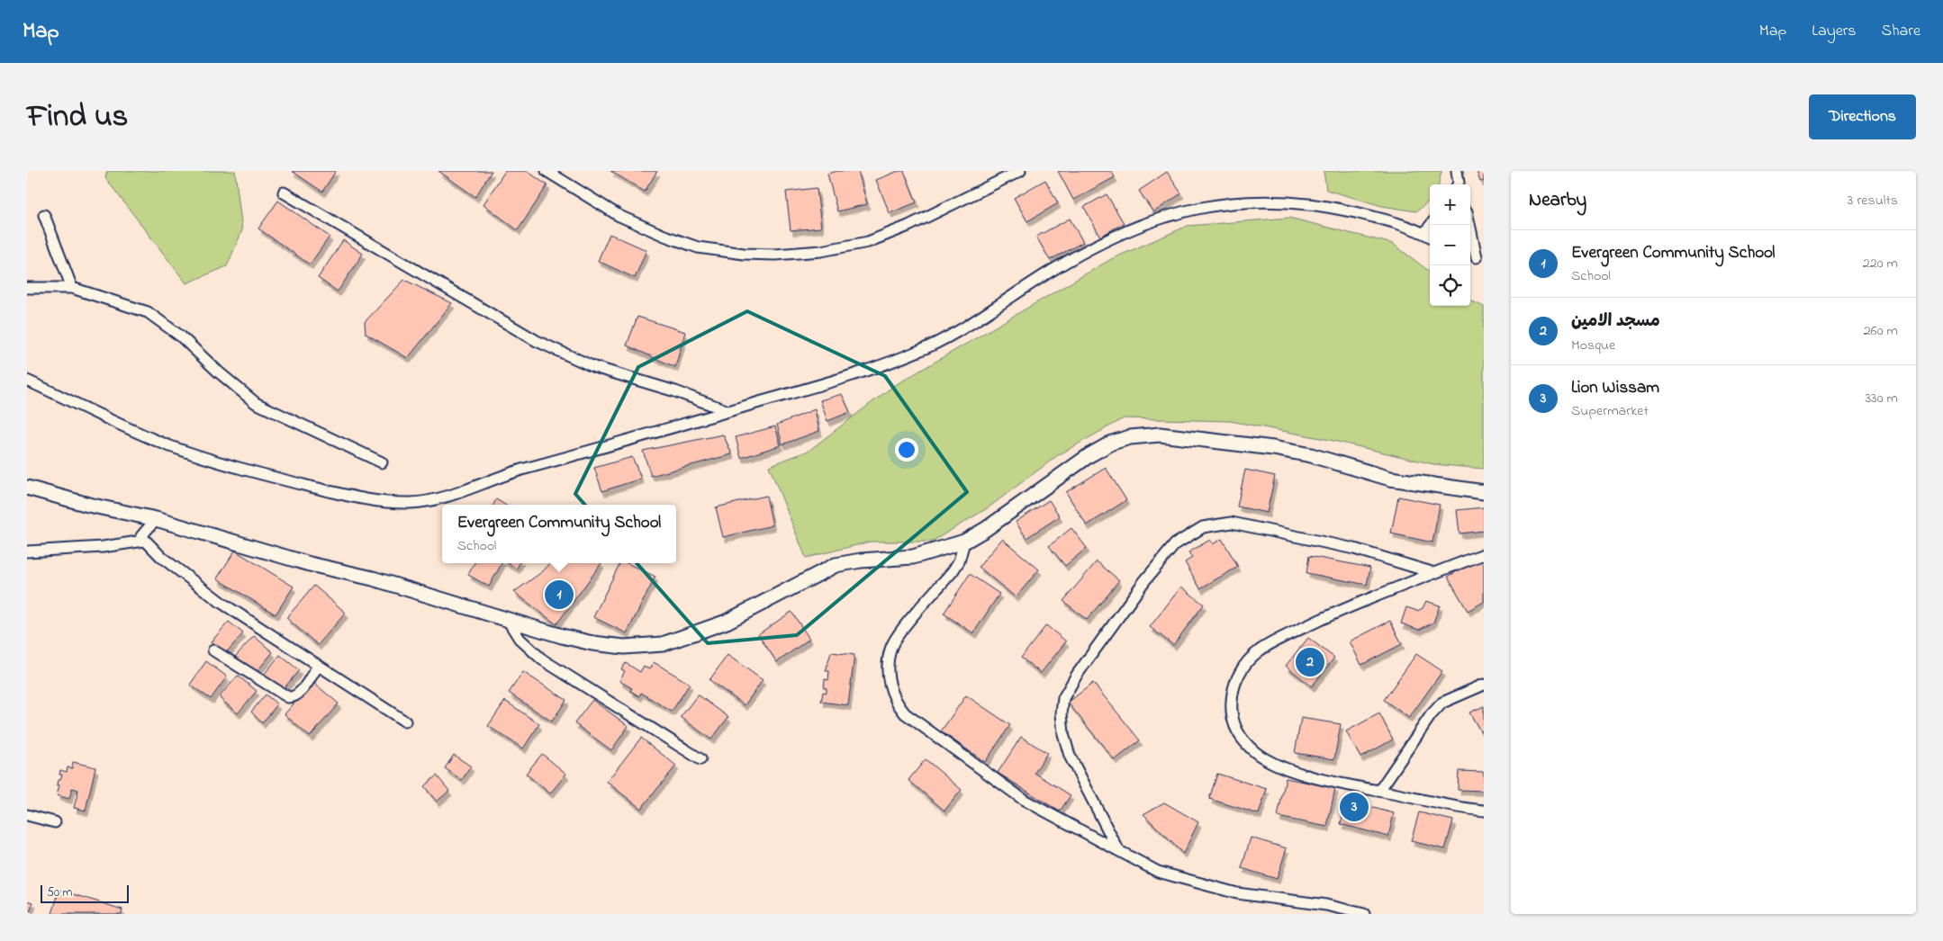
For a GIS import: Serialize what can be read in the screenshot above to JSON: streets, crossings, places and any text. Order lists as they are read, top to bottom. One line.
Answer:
{"scale_bar":"50 m","page":{"header":"Map","nav":["Map","Layers","Share"],"title":"Find us","buttons":"Directions","heading":["Nearby","3 results"],"map_buttons":["+","−"],"list":[{"mark":"1","name":"Evergreen Community School","note":"School","value":"220 m"},{"mark":"2","name":"مسجد الامين","note":"Mosque","value":"260 m"},{"mark":"3","name":"Lion Wissam","note":"Supermarket","value":"330 m"}],"popup":["Evergreen Community School","School"],"pins":["1","2","3"],"scale":"50 m"}}
